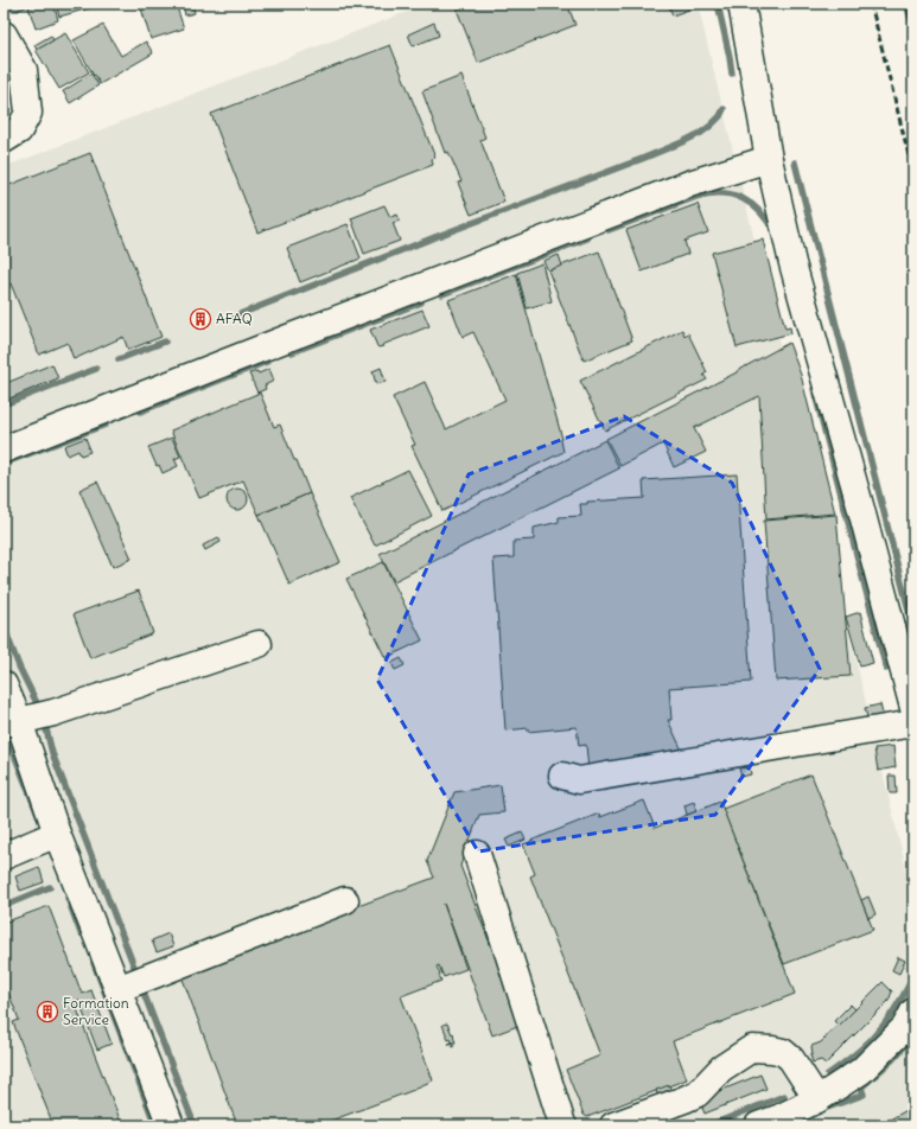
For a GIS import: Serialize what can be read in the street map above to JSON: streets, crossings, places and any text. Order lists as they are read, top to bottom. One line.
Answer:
{"places":{"building":["AFAQ","Formation Service"]}}
